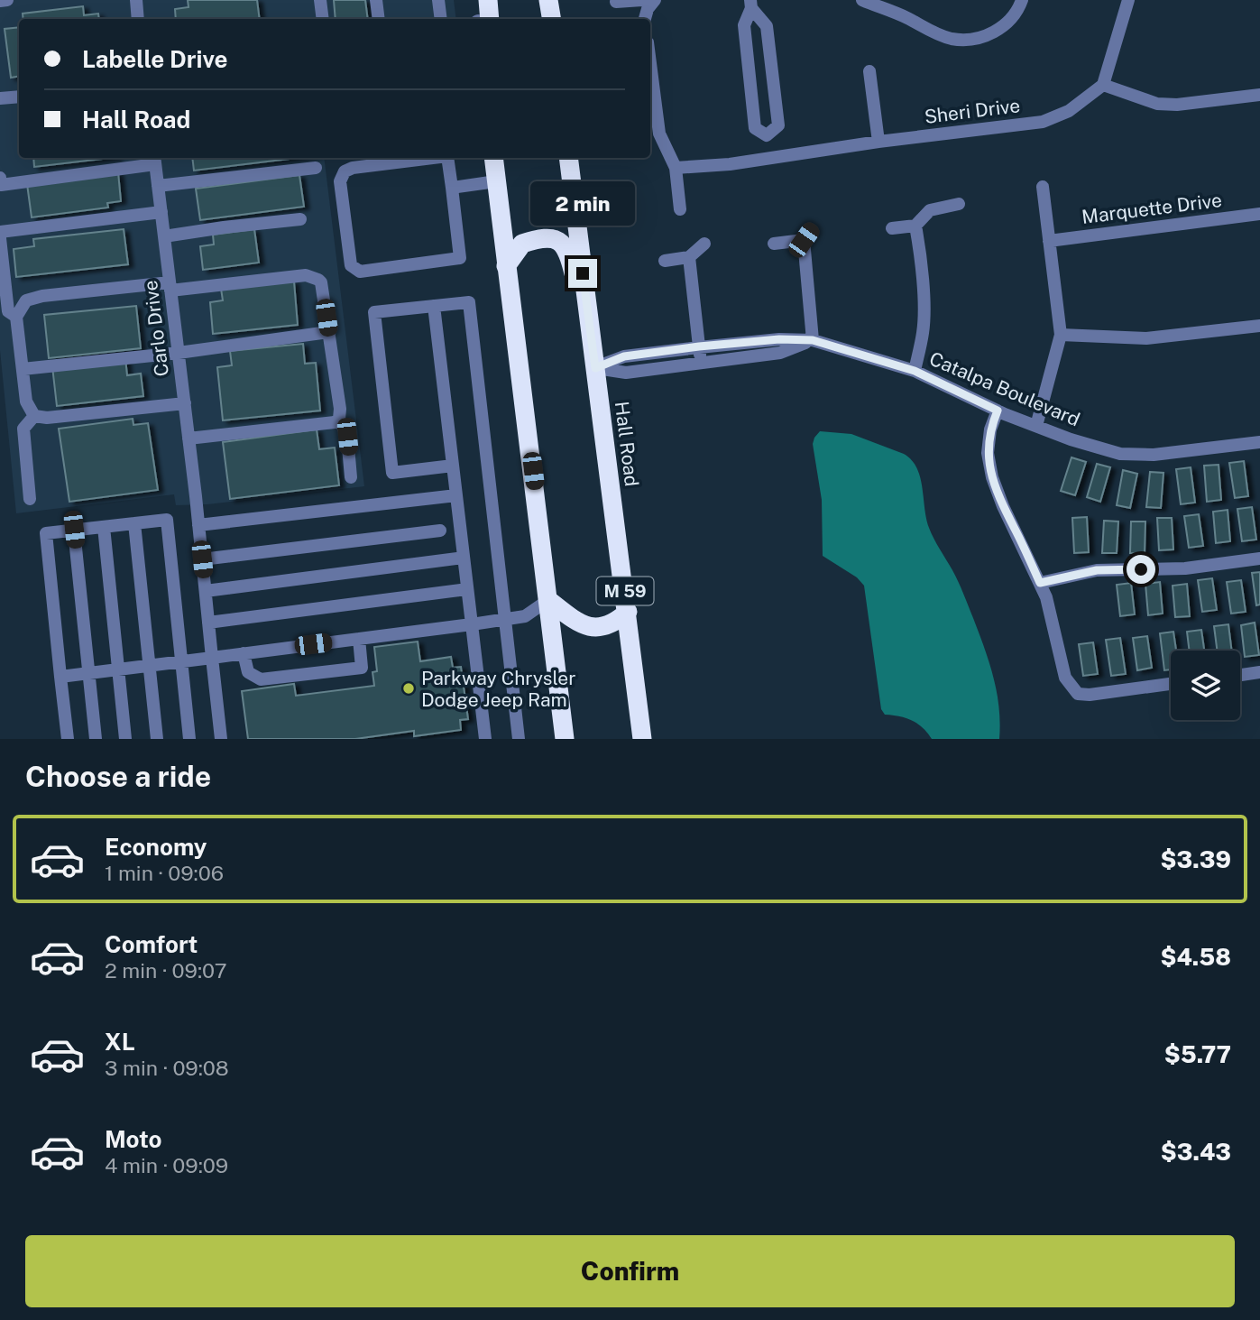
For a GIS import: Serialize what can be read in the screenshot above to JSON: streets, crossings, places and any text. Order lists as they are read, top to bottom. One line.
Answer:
{"streets":{"highway":["Hall Road","M 59"],"street":["Sheri Drive","Marquette Drive","Carlo Drive","Catalpa Boulevard"]},"crossings":[["Catalpa Boulevard","Hall Road"]],"places":["Parkway Chrysler Dodge Jeep Ram"],"page":{"banner":["Labelle Drive","Hall Road"],"bubble":"2 min","heading":"Choose a ride","list":[{"name":"Economy","note":"1 min · 09:06","value":"$3.39"},{"name":"Comfort","note":"2 min · 09:07","value":"$4.58"},{"name":"XL","note":"3 min · 09:08","value":"$5.77"},{"name":"Moto","note":"4 min · 09:09","value":"$3.43"}],"buttons":"Confirm"}}
